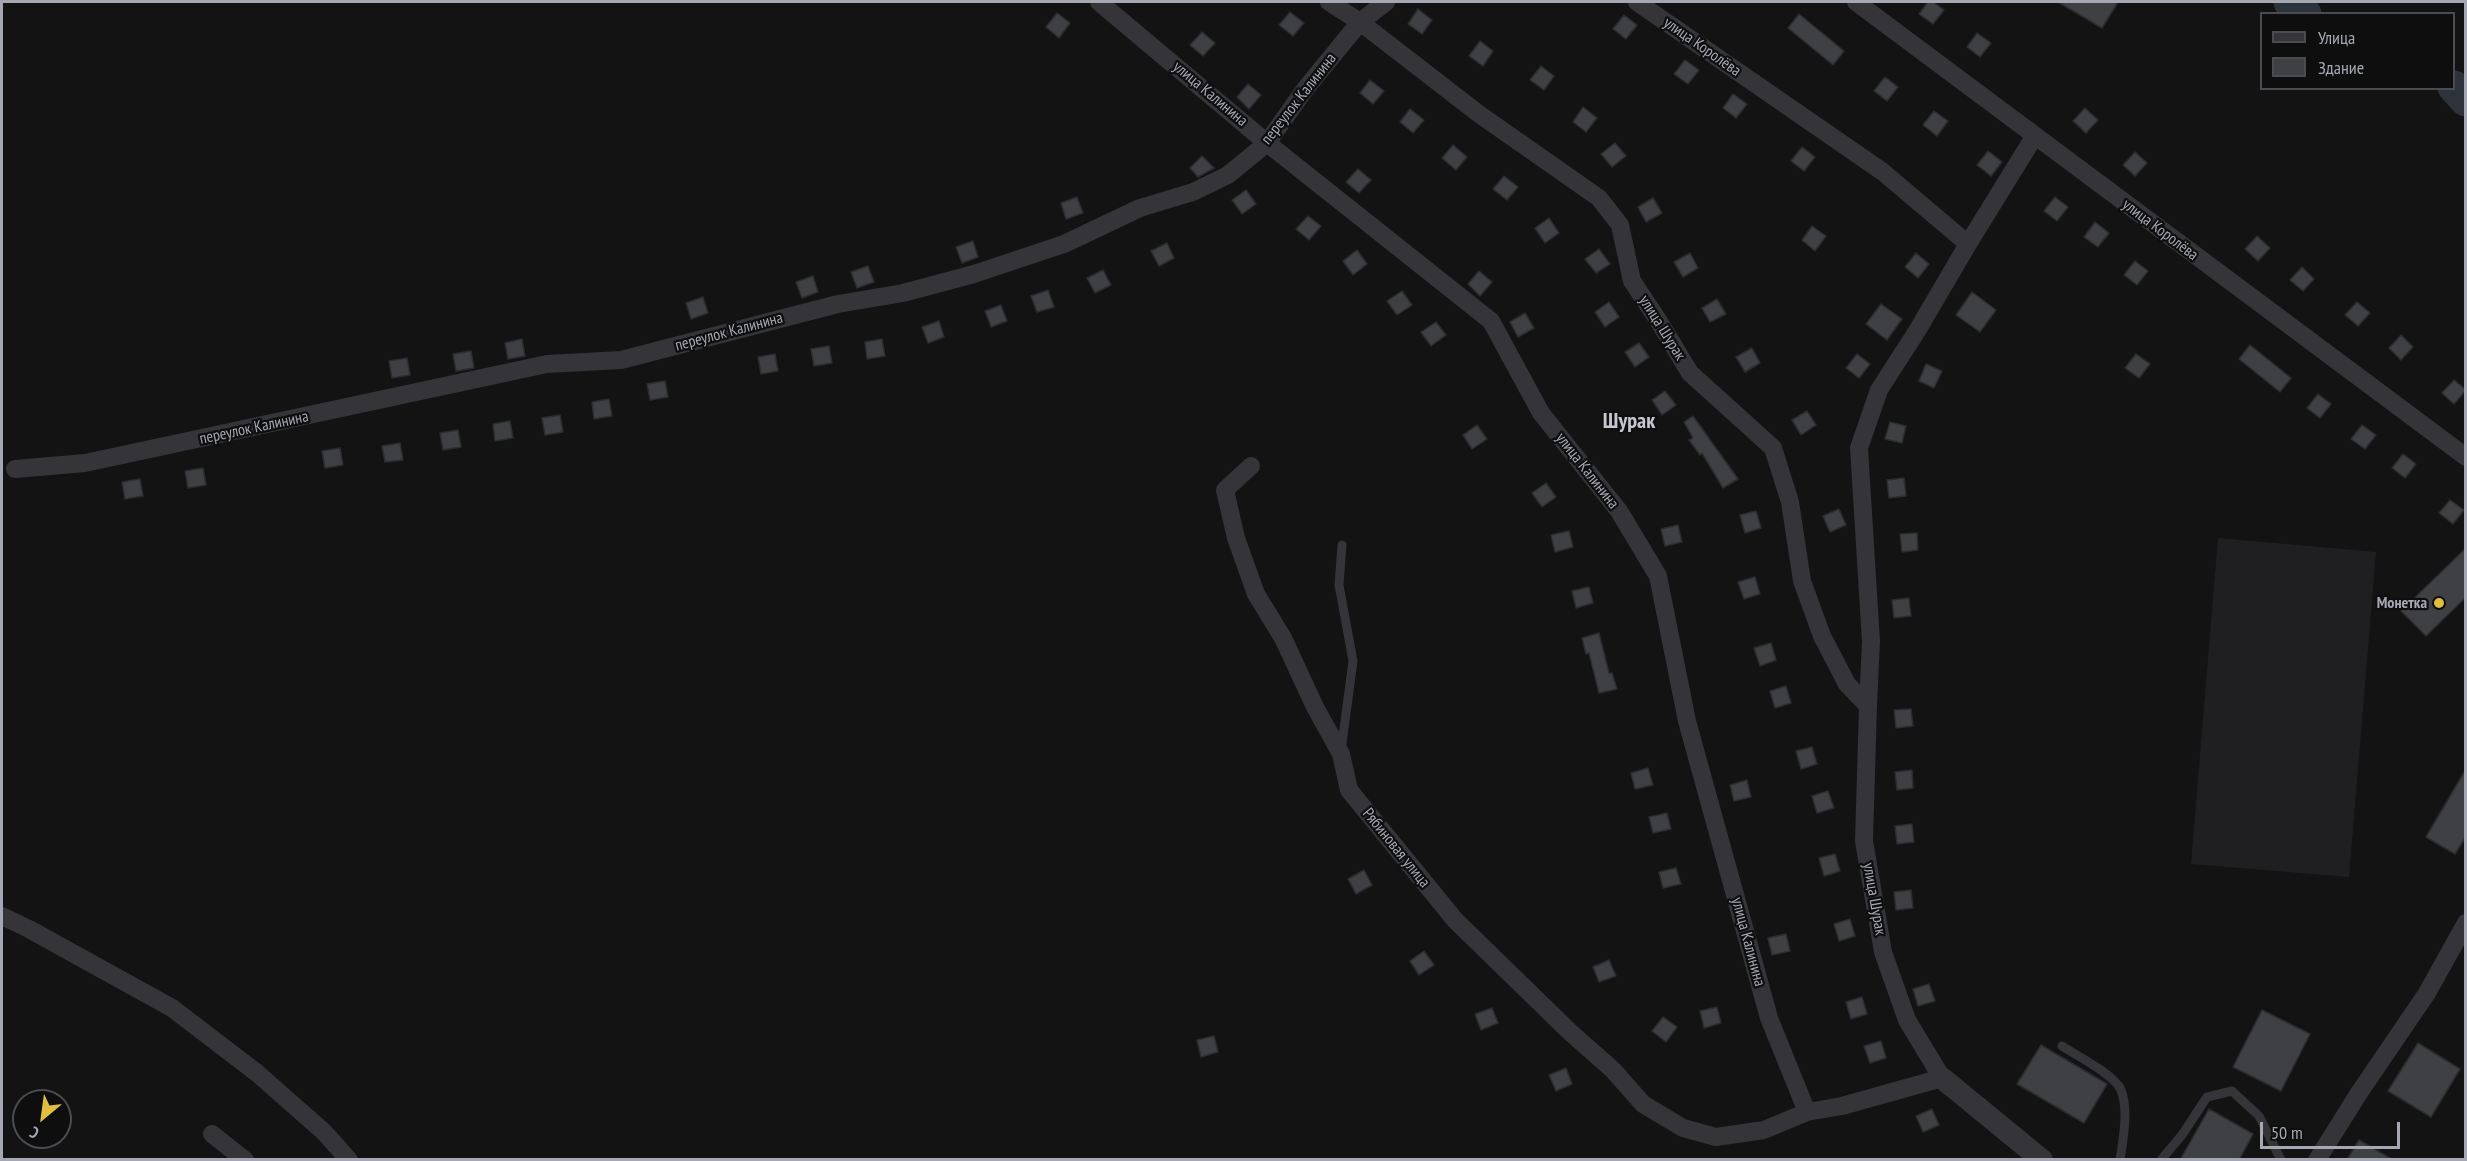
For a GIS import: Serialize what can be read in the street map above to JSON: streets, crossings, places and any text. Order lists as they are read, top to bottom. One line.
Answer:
{"streets":{"street":["улица Королёва","улица Калинина","переулок Калинина","улица Шурак","Рябиновая улица"]},"crossings":[["улица Королёва","улица Шурак"],["улица Калинина","переулок Калинина"],["улица Калинина","Рябиновая улица"],["переулок Калинина","улица Шурак"]],"districts":["Шурак"],"places":["Монетка"],"legend":["Улица","Здание"],"scale_bar":"50 m","north":"bottom left"}
